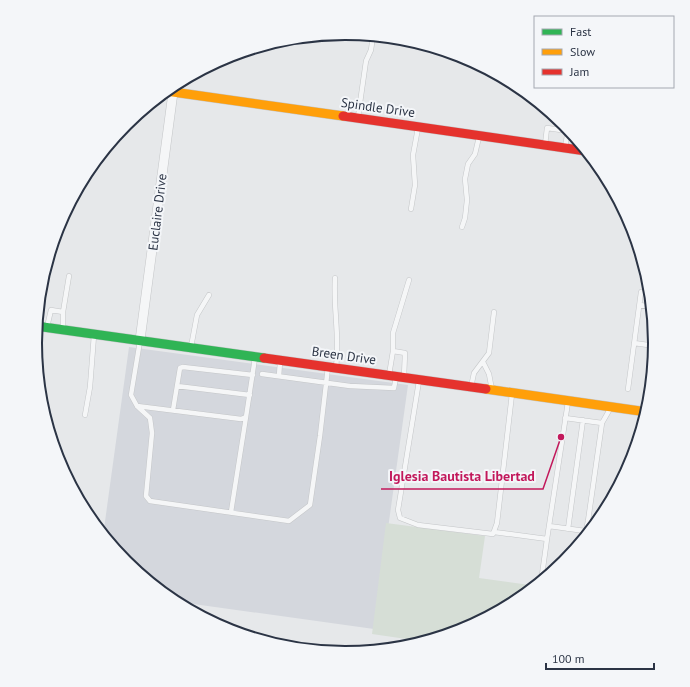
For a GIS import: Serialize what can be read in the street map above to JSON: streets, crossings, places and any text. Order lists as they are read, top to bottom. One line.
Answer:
{"streets":{"street":["Spindle Drive","Euclaire Drive","Breen Drive"]},"crossings":[["Euclaire Drive","Breen Drive"]],"places":["Iglesia Bautista Libertad"],"legend":["Fast","Slow","Jam"],"scale_bar":"100 m"}
